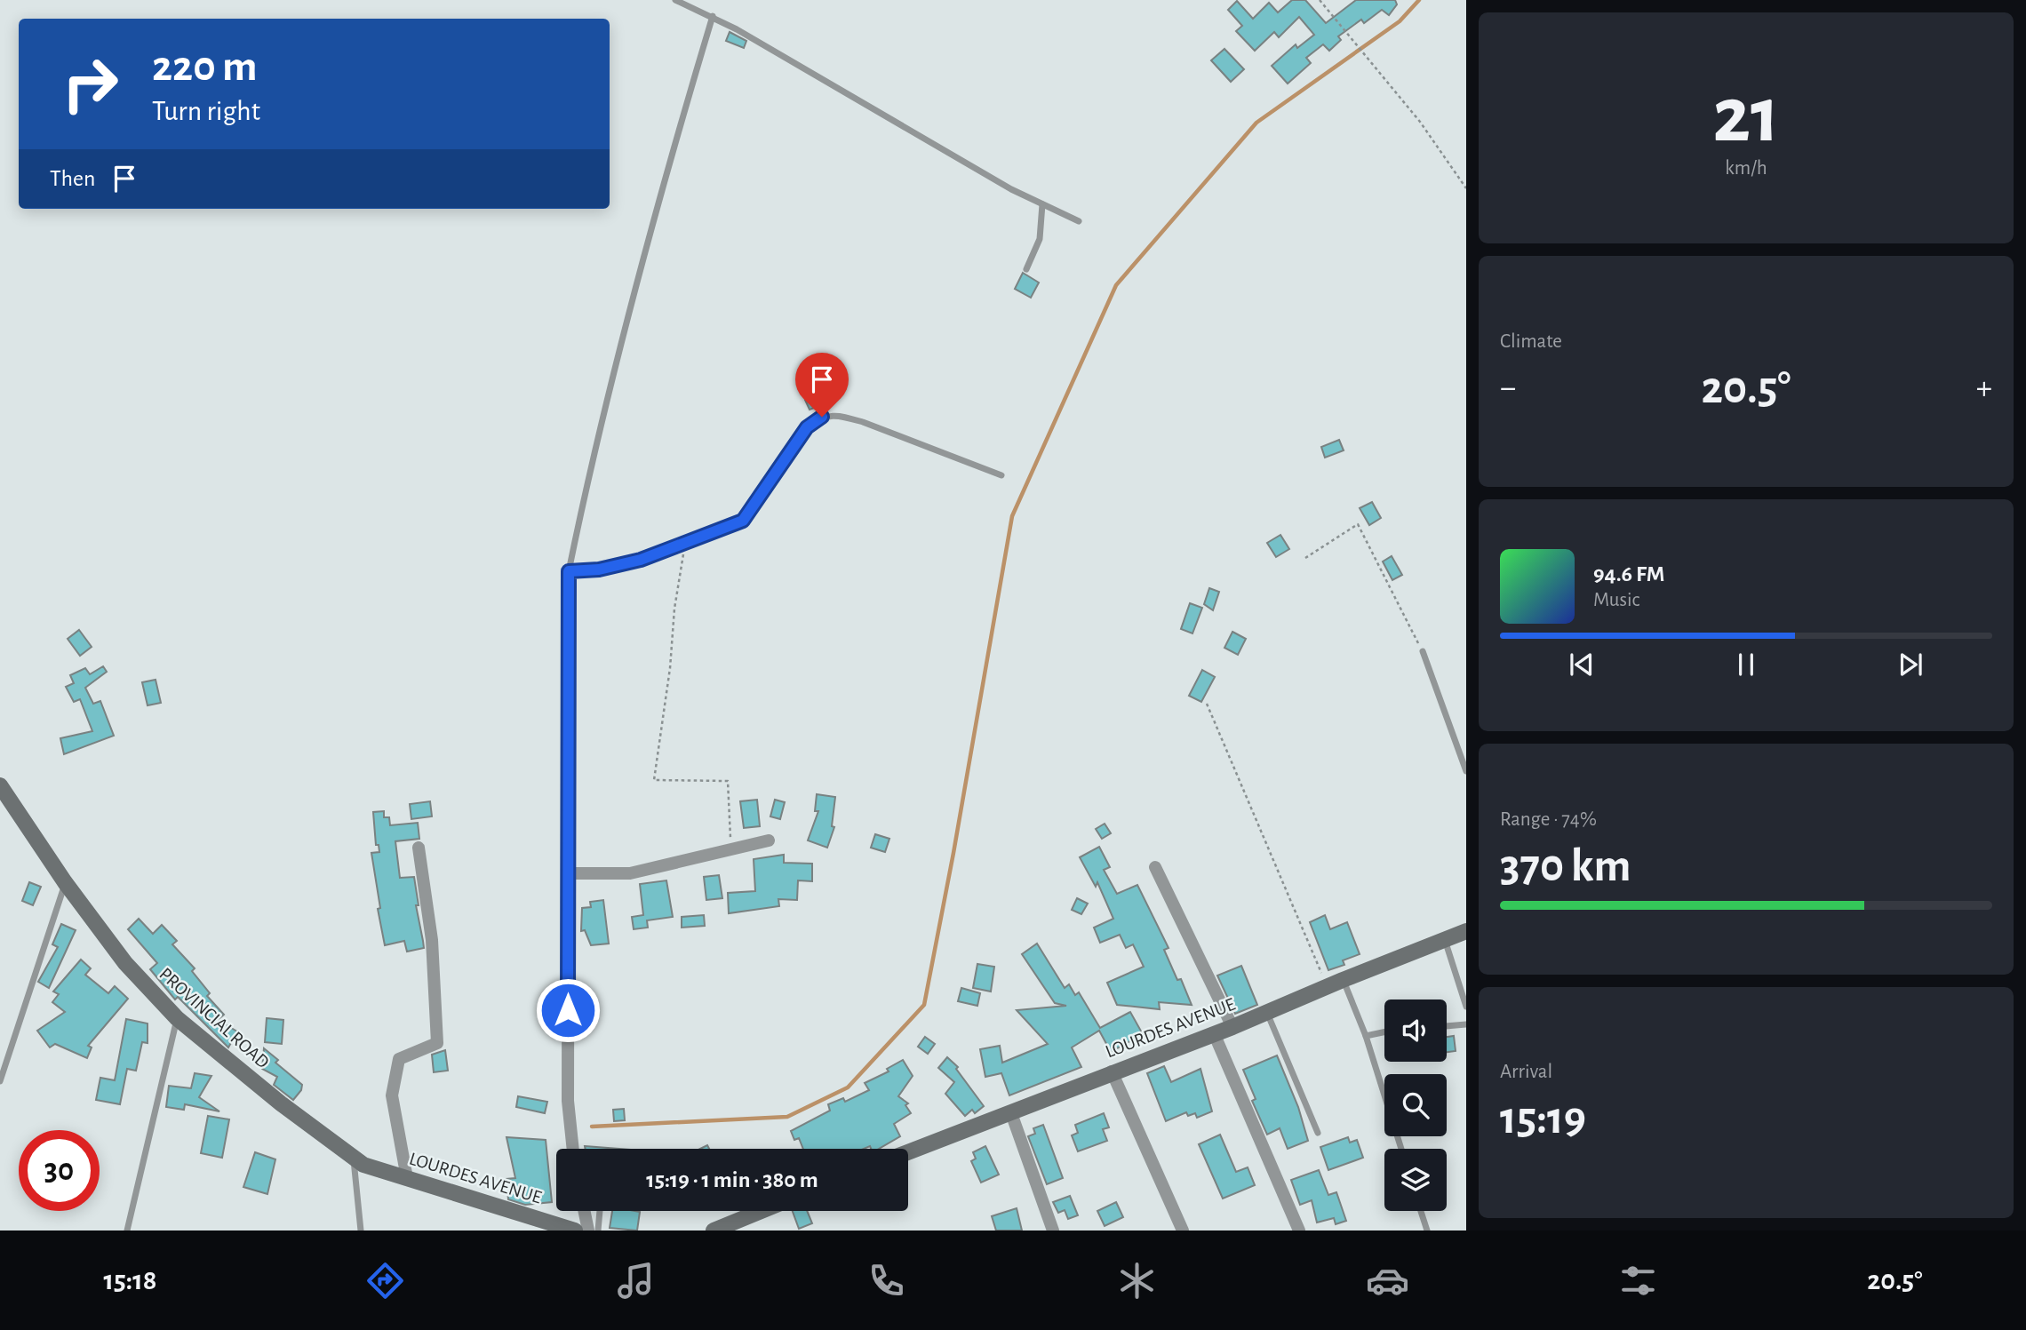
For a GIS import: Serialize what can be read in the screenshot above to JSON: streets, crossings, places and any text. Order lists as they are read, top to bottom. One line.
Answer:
{"streets":{"main road":["PROVINCIAL ROAD","LOURDES AVENUE"]},"crossings":[["PROVINCIAL ROAD","LOURDES AVENUE"]],"page":{"tile":[["21","km/h"],"Climate",["Range · 74%","370 km"],["Arrival","15:19"]],"turn":["220 m","Turn right"],"then":"Then","heat":["−","20.5°","+"],"song":["94.6 FM","Music"],"limit":"30","trip":"15:19 · 1 min · 380 m","tabs":["15:18","20.5°"]}}
